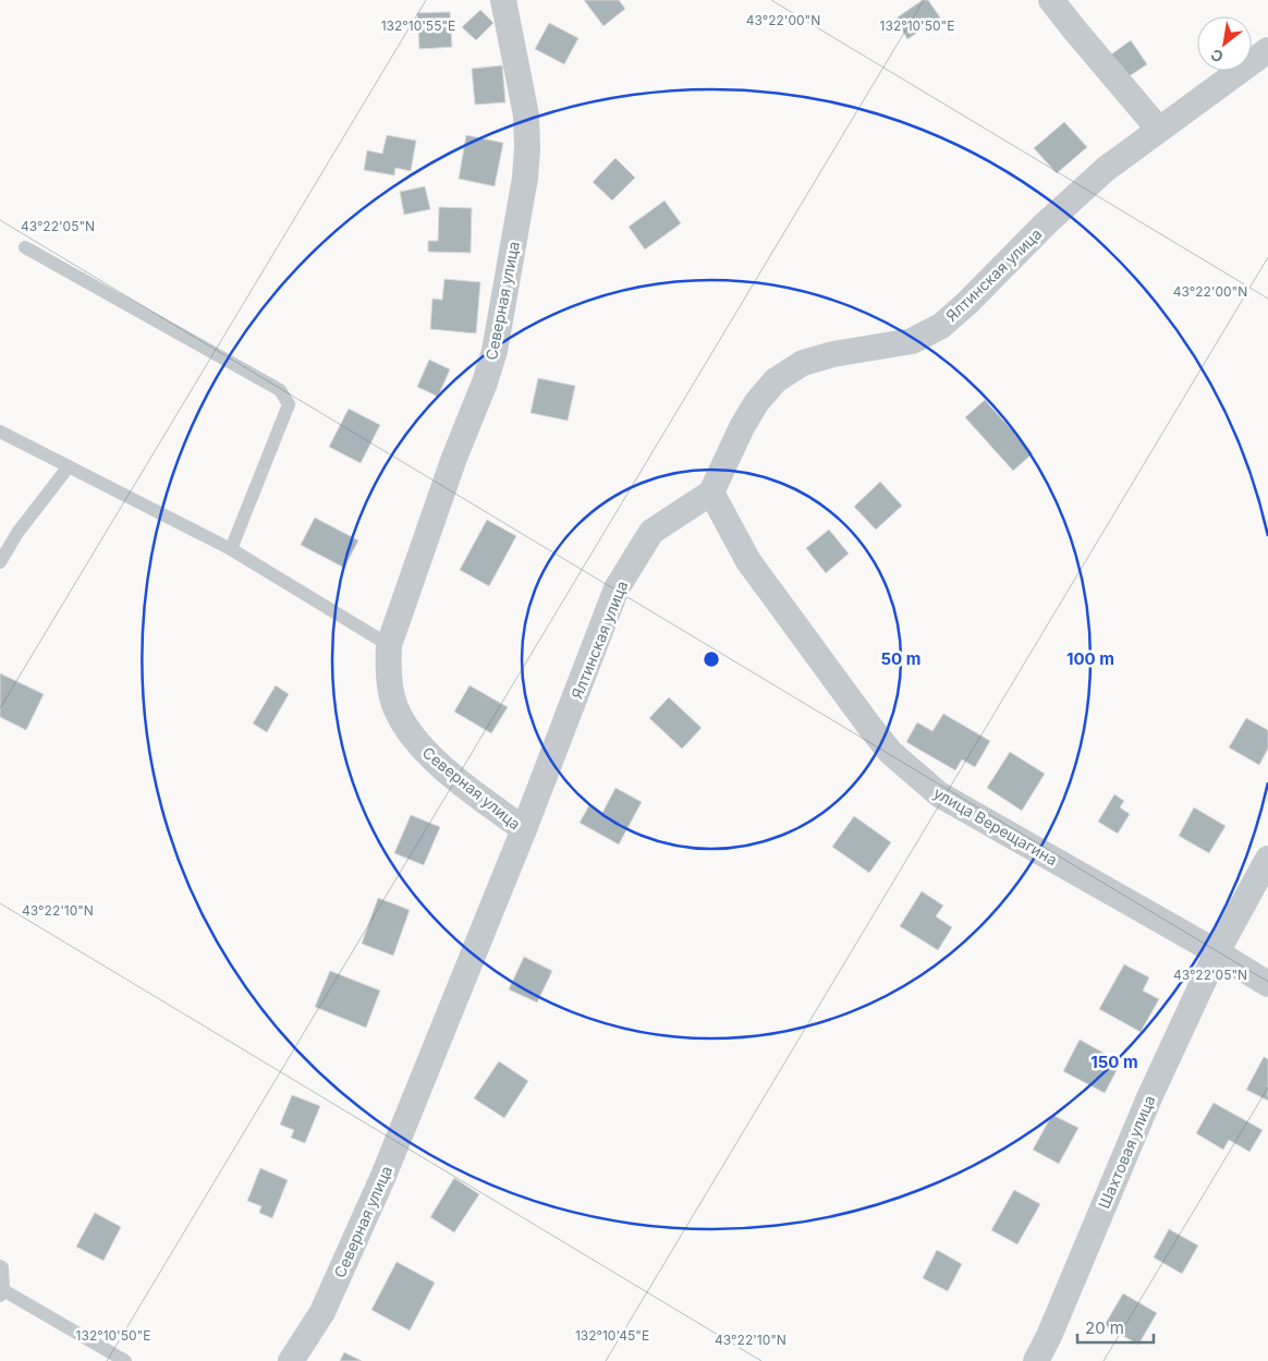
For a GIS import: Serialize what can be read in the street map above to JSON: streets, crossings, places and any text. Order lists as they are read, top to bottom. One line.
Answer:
{"streets":{"street":["Ялтинская улица","Северная улица","улица Верещагина","Шахтовая улица"]},"crossings":[["Ялтинская улица","Северная улица"],["Ялтинская улица","улица Верещагина"],["улица Верещагина","Шахтовая улица"]],"scale_bar":"20 m","north":"bottom left","coordinates":["43°22'00\"N","132°10'55\"E","132°10'50\"E","43°22'05\"N","43°22'10\"N","132°10'45\"E"],"rings":["50 m","100 m","150 m"]}
